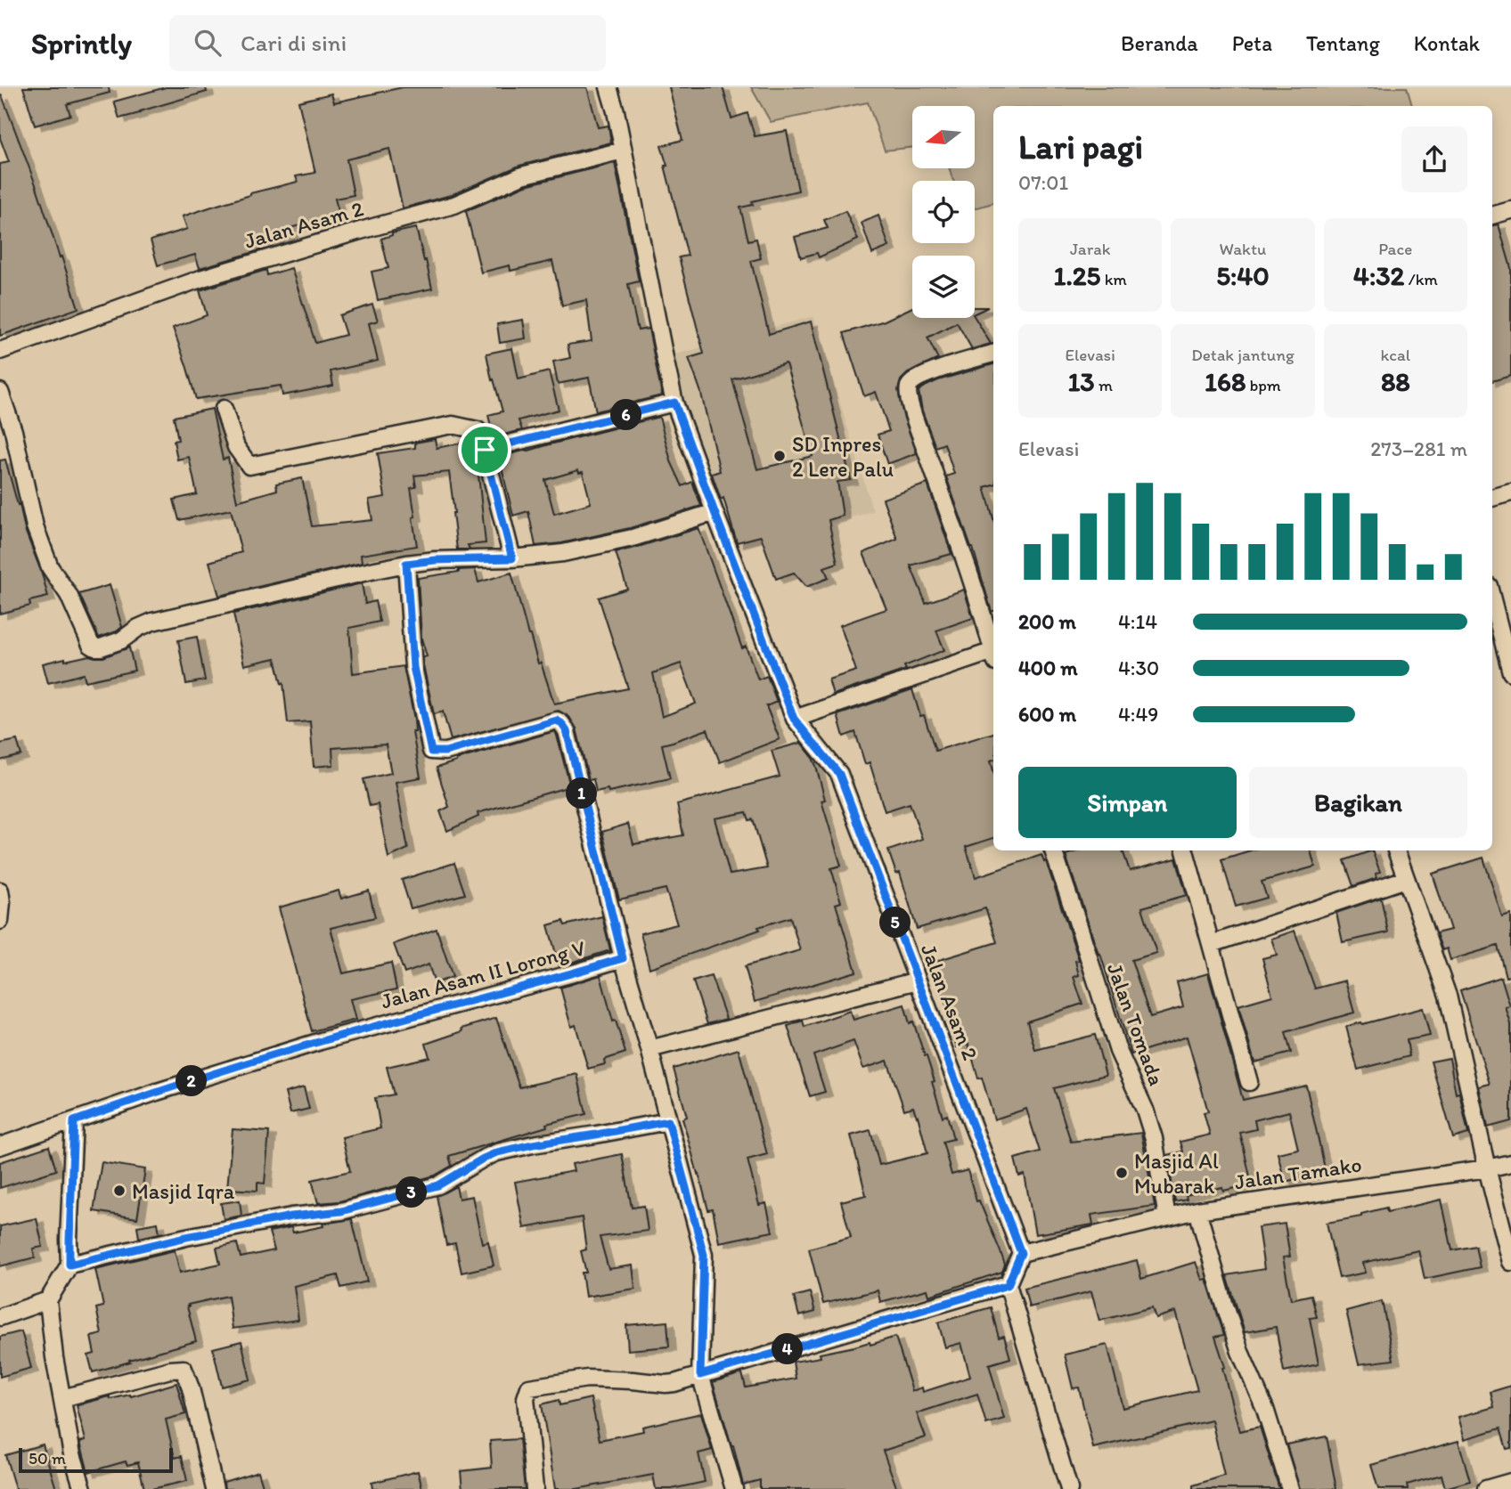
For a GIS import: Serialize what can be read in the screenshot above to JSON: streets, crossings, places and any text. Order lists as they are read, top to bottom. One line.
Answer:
{"streets":{"street":["Jalan Asam 2","Jalan Asam II Lorong V","Jalan Tomada","Jalan Tamako"]},"crossings":[["Jalan Asam 2","Jalan Tamako"],["Jalan Tomada","Jalan Tamako"]],"places":["SD Inpres 2 Lere Palu","Masjid Al Mubarak","Masjid Iqra"],"scale_bar":"50 m","north":"left","page":{"header":"Sprintly","search":"Cari di sini","nav":["Beranda","Peta","Tentang","Kontak"],"heading":["Lari pagi","07:01"],"stats":[["Jarak","1.25 km"],["Waktu","5:40"],["Pace","4:32 /km"],["Elevasi","13 m"],["Detak jantung","168 bpm"],["kcal","88"]],"pins":["6","1","5","2","3","4"],"chart":["Elevasi","273–281 m"],"list":[{"name":"200 m","note":"4:14"},{"name":"400 m","note":"4:30"},{"name":"600 m","note":"4:49"}],"buttons":["Simpan","Bagikan"],"scale":"50 m"}}
